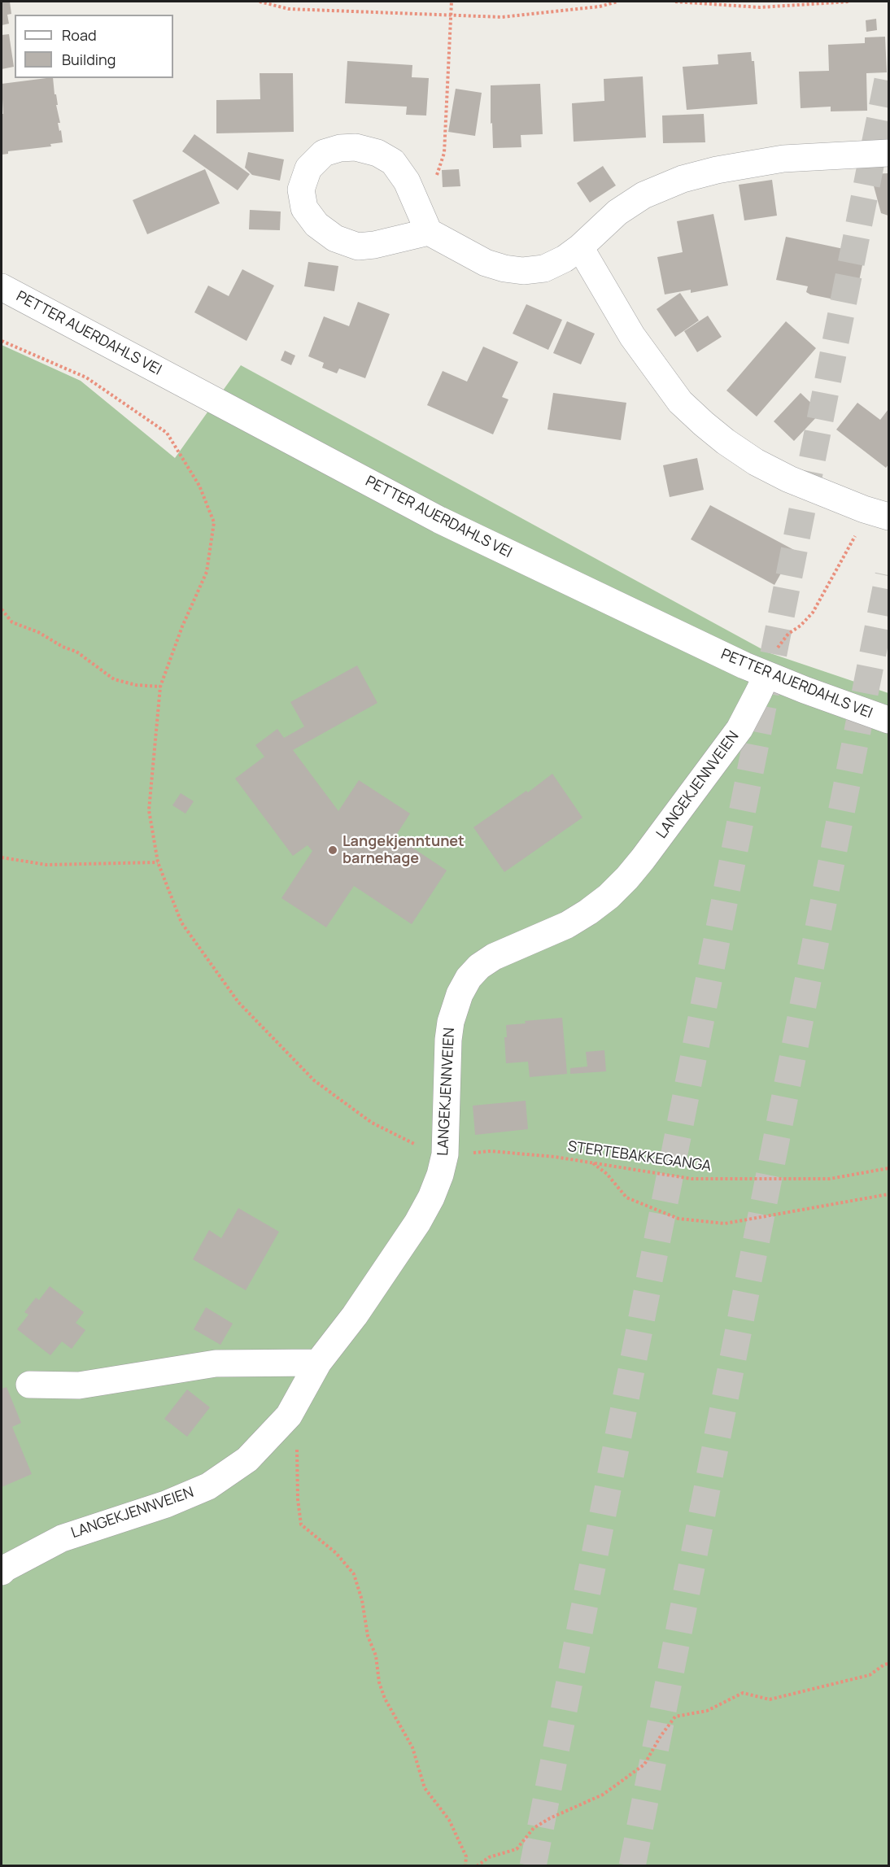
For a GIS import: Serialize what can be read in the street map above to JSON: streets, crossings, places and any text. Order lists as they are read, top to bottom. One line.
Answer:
{"streets":{"street":["PETTER AUERDAHLS VEI","LANGEKJENNVEIEN"],"path":["STERTEBAKKEGANGA"]},"crossings":[["PETTER AUERDAHLS VEI","LANGEKJENNVEIEN"],["LANGEKJENNVEIEN","STERTEBAKKEGANGA"]],"places":["Langekjenntunet barnehage"],"legend":["Road","Building"]}
